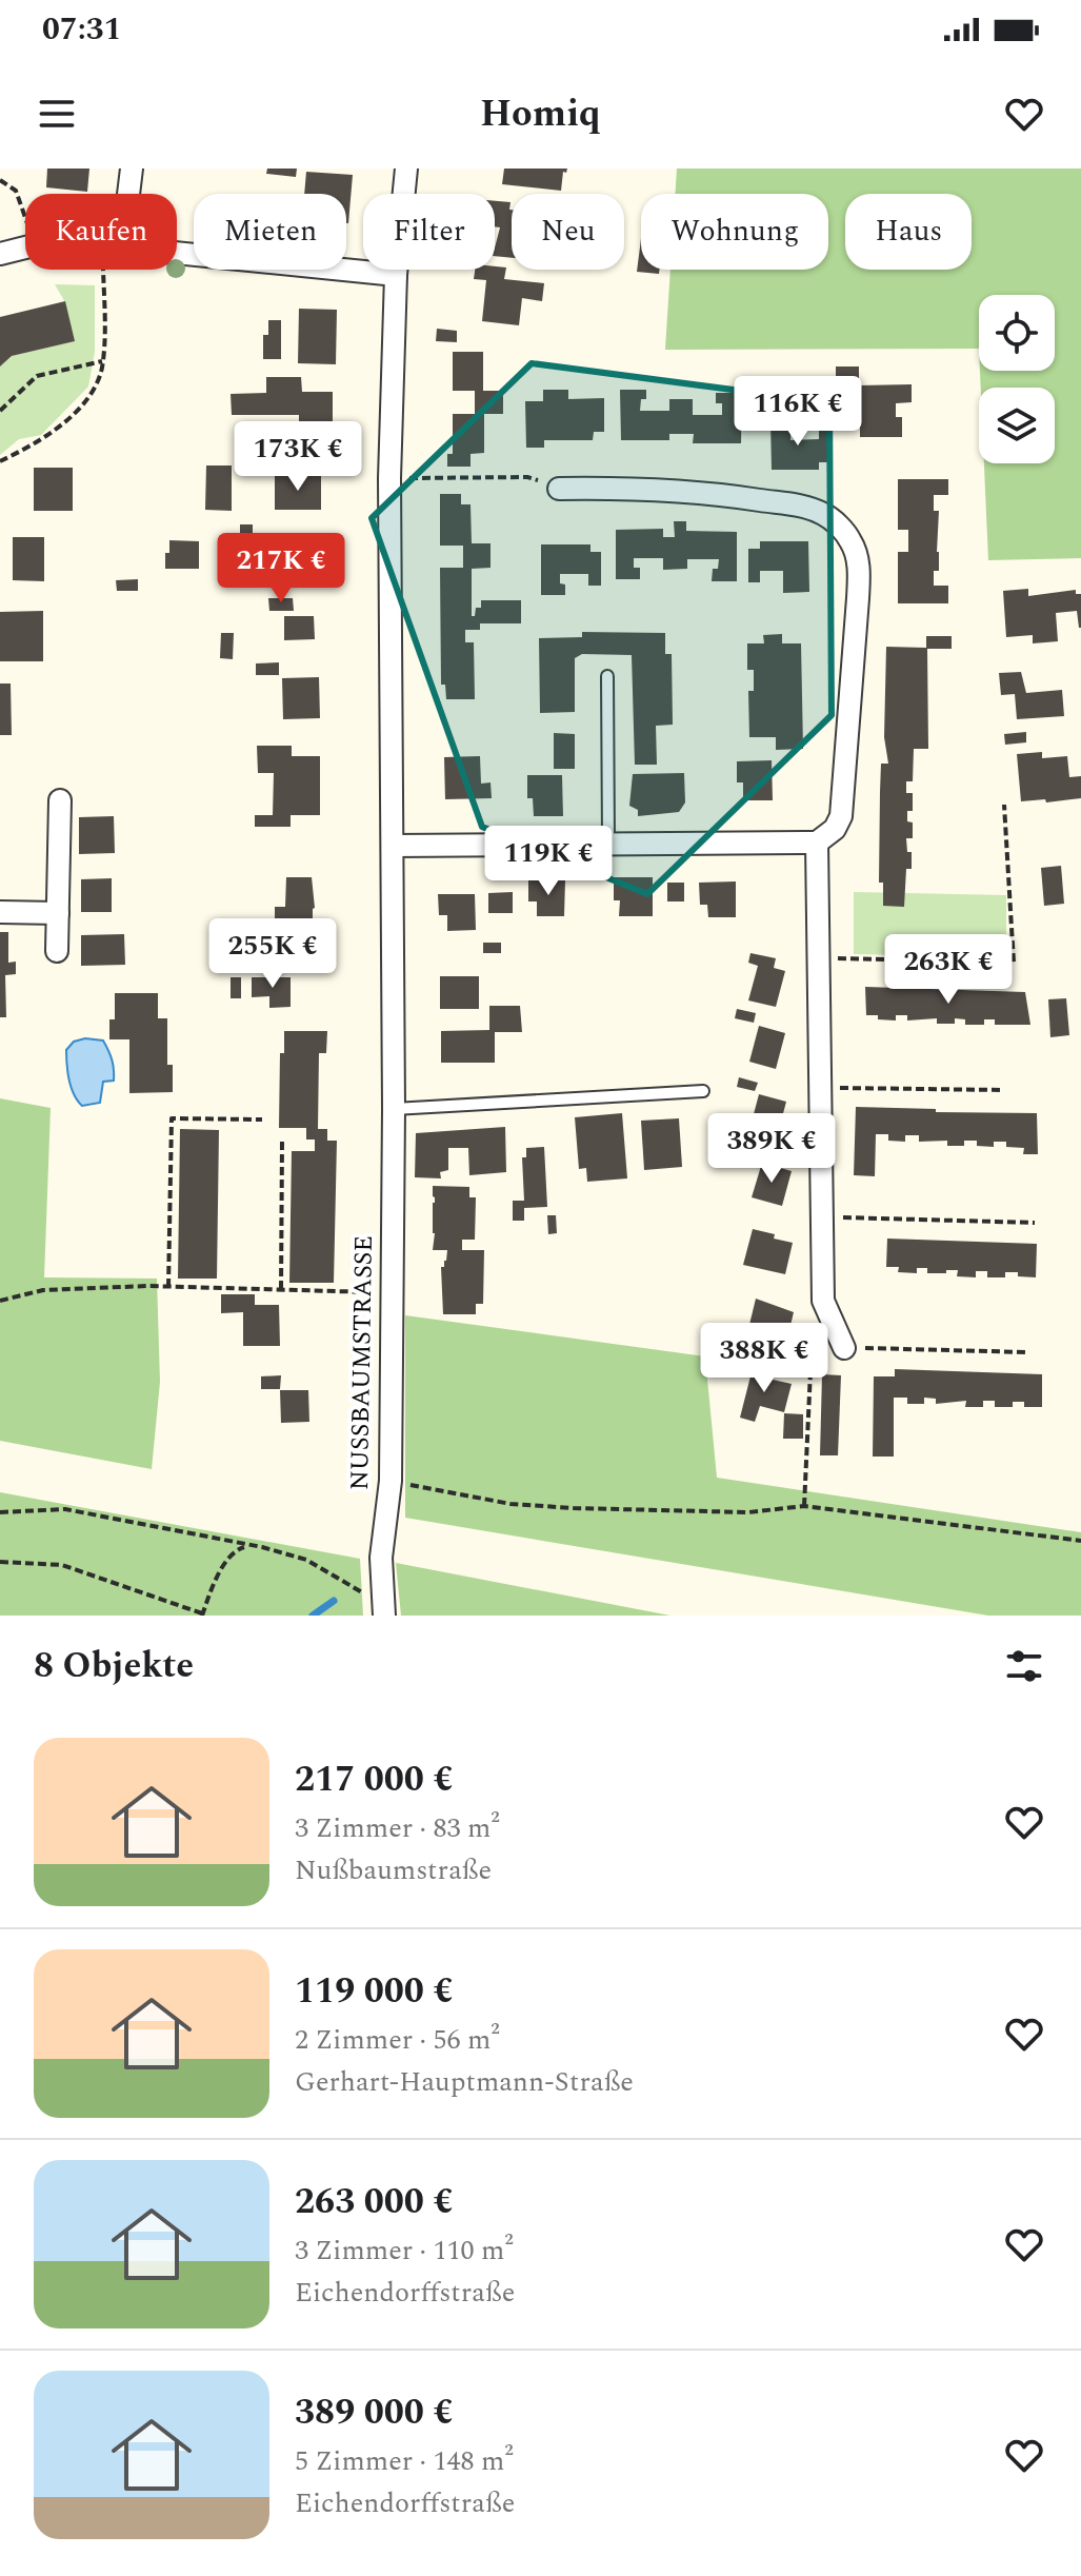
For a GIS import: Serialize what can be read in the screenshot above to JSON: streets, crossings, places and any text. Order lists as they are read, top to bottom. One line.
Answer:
{"streets":{"street":["NUSSBAUMSTRASSE"]},"page":{"status":"07:31","header":"Homiq","chip":["Kaufen","Mieten","Filter","Neu","Wohnung","Haus"],"price":["116K €","173K €","217K €","119K €","255K €","263K €","389K €","388K €"],"heading":"8 Objekte","list":[{"name":"217 000 €","note":"3 Zimmer · 83 m² · Nußbaumstraße"},{"name":"119 000 €","note":"2 Zimmer · 56 m² · Gerhart-Hauptmann-Straße"},{"name":"263 000 €","note":"3 Zimmer · 110 m² · Eichendorffstraße"},{"name":"389 000 €","note":"5 Zimmer · 148 m² · Eichendorffstraße"}]}}
